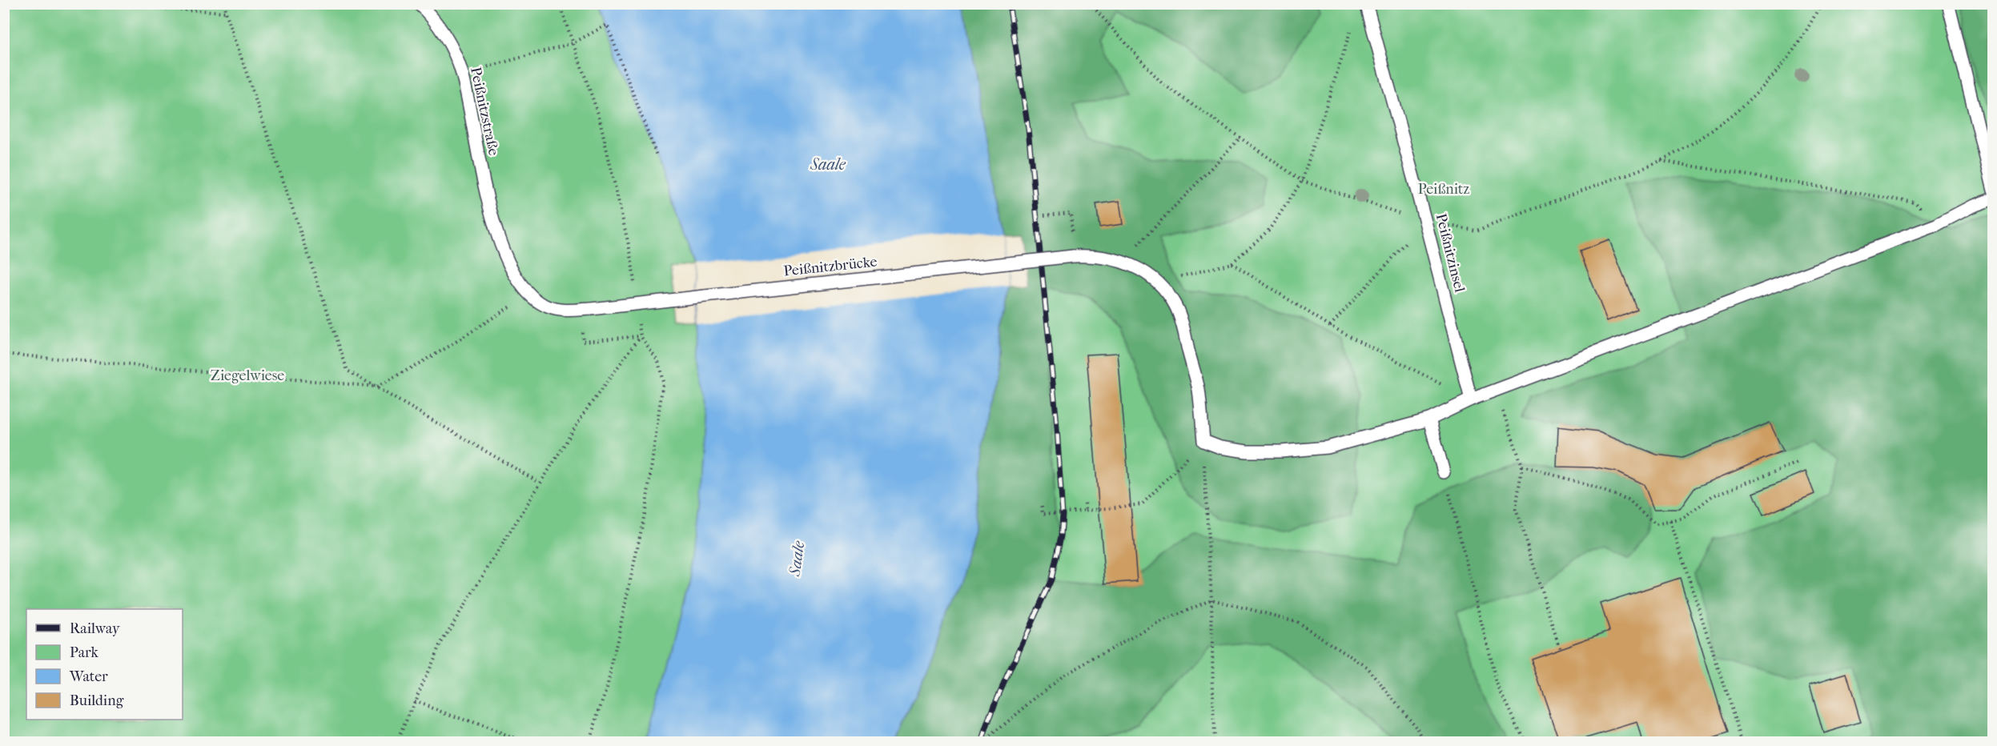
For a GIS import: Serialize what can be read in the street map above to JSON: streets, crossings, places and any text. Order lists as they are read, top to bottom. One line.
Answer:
{"streets":{"lane":["Peißnitzstraße","Peißnitzinsel","Peißnitzbrücke"]},"crossings":[["Peißnitzstraße","Peißnitzbrücke"]],"water":["Saale"],"parks":["Peißnitz","Ziegelwiese"],"legend":["Railway","Park","Water","Building"]}
